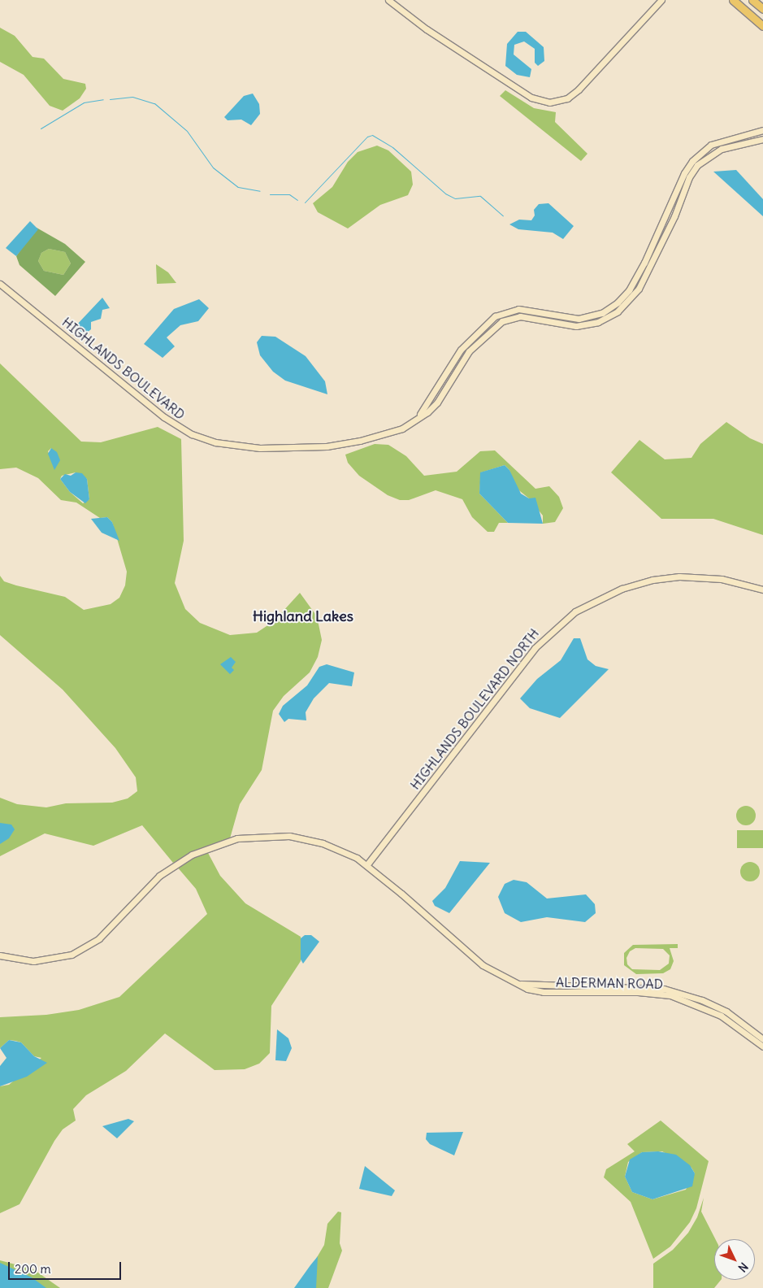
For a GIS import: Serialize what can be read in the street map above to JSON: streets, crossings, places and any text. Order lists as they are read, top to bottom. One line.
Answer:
{"streets":{"street":["HIGHLANDS BOULEVARD","HIGHLANDS BOULEVARD NORTH","ALDERMAN ROAD"]},"crossings":[["HIGHLANDS BOULEVARD NORTH","ALDERMAN ROAD"]],"districts":["Highland Lakes"],"scale_bar":"200 m","north":"bottom right"}
